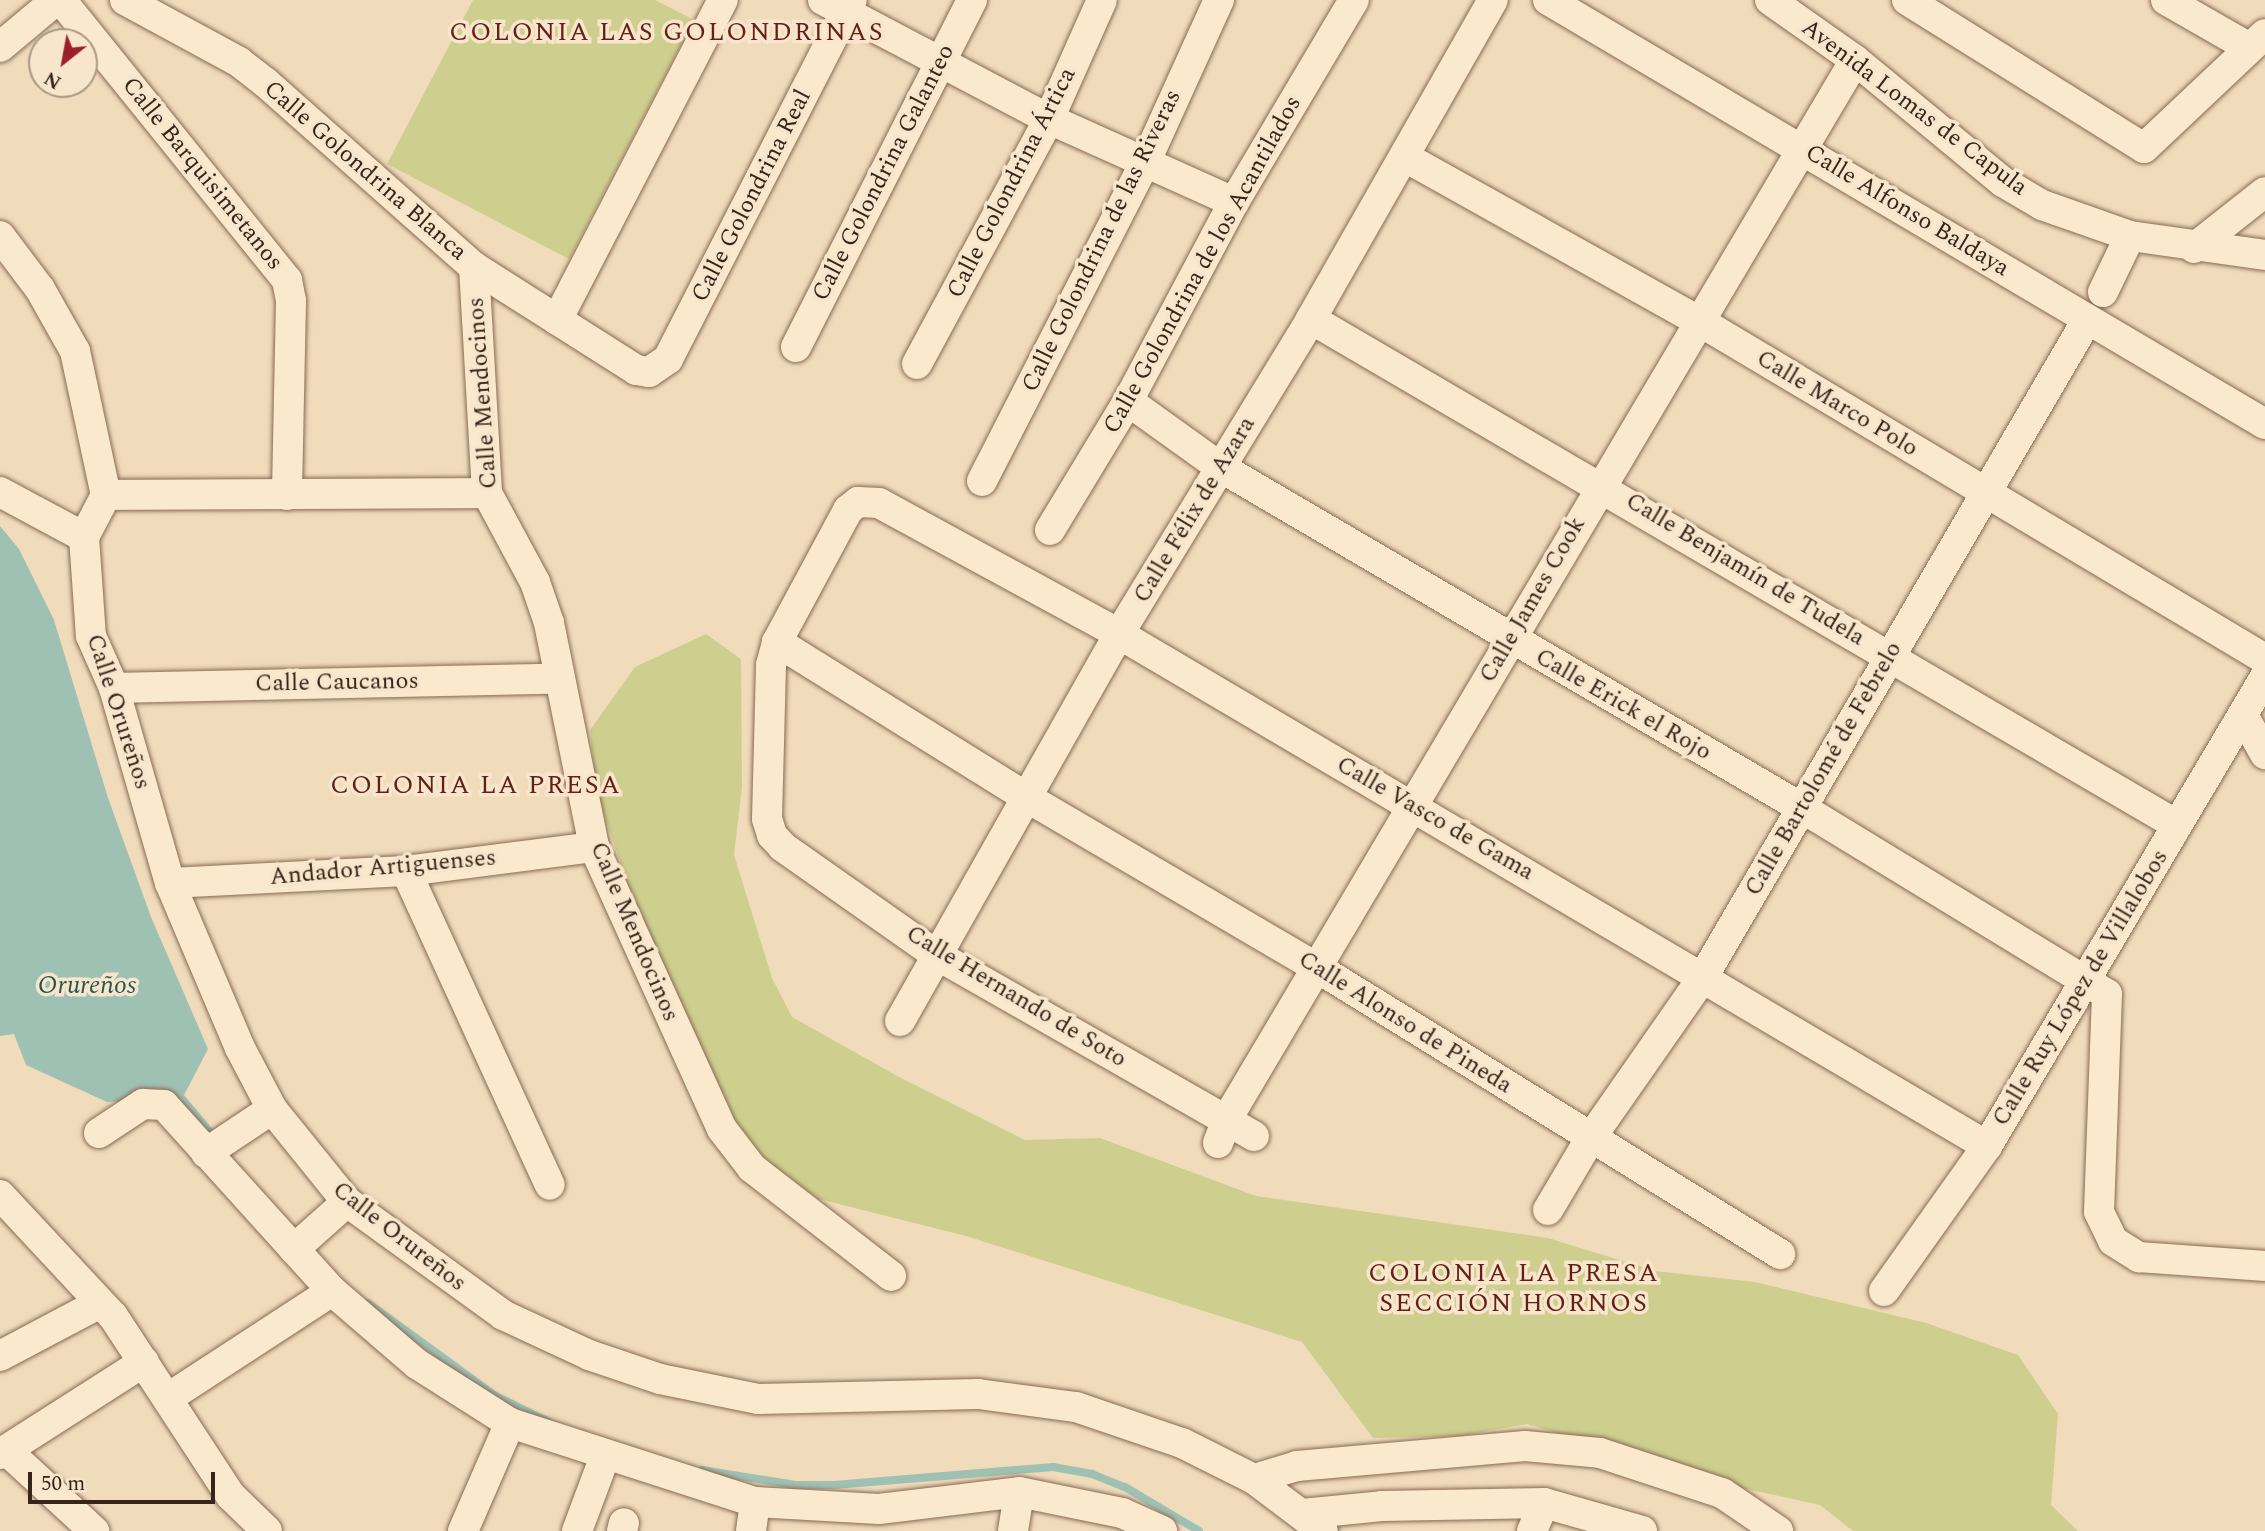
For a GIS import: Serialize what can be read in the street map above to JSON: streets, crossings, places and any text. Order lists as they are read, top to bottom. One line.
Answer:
{"streets":{"street":["Avenida Lomas de Capula","Calle Golondrina Blanca","Calle Golondrina Galanteo","Calle Barquisimetanos","Calle Golondrina Ártica","Calle Golondrina Real","Calle Alfonso Baldaya","Calle Golondrina de las Riveras","Calle Golondrina de los Acantilados","Calle Mendocinos","Calle Marco Polo","Calle Félix de Azara","Calle Benjamín de Tudela","Calle James Cook","Calle Caucanos","Calle Erick el Rojo","Calle Orureños","Calle Bartolomé de Febrelo","Calle Vasco de Gama","Andador Artiguenses","Calle Ruy López de Villalobos","Calle Hernando de Soto","Calle Alonso de Pineda"]},"crossings":[["Avenida Lomas de Capula","Calle James Cook"],["Calle Golondrina Blanca","Calle Golondrina Real"],["Calle Golondrina Blanca","Calle Mendocinos"],["Calle Alfonso Baldaya","Calle James Cook"],["Calle Alfonso Baldaya","Calle Bartolomé de Febrelo"],["Calle Golondrina de los Acantilados","Calle Erick el Rojo"],["Calle Mendocinos","Calle Caucanos"],["Calle Mendocinos","Andador Artiguenses"],["Calle Marco Polo","Calle Félix de Azara"],["Calle Marco Polo","Calle James Cook"],["Calle Marco Polo","Calle Bartolomé de Febrelo"],["Calle Félix de Azara","Calle Benjamín de Tudela"],["Calle Félix de Azara","Calle Erick el Rojo"],["Calle Félix de Azara","Calle Vasco de Gama"],["Calle Félix de Azara","Calle Hernando de Soto"],["Calle Félix de Azara","Calle Alonso de Pineda"],["Calle Benjamín de Tudela","Calle James Cook"],["Calle Benjamín de Tudela","Calle Bartolomé de Febrelo"],["Calle Benjamín de Tudela","Calle Ruy López de Villalobos"],["Calle James Cook","Calle Erick el Rojo"],["Calle James Cook","Calle Vasco de Gama"],["Calle James Cook","Calle Hernando de Soto"],["Calle James Cook","Calle Alonso de Pineda"],["Calle Caucanos","Calle Orureños"],["Calle Erick el Rojo","Calle Bartolomé de Febrelo"],["Calle Erick el Rojo","Calle Ruy López de Villalobos"],["Calle Orureños","Andador Artiguenses"],["Calle Bartolomé de Febrelo","Calle Vasco de Gama"],["Calle Bartolomé de Febrelo","Calle Alonso de Pineda"],["Calle Vasco de Gama","Calle Ruy López de Villalobos"],["Calle Vasco de Gama","Calle Hernando de Soto"],["Calle Vasco de Gama","Calle Alonso de Pineda"],["Calle Hernando de Soto","Calle Alonso de Pineda"]],"districts":["COLONIA LAS GOLONDRINAS","COLONIA LA PRESA","COLONIA LA PRESA SECCIÓN HORNOS"],"water":["Orureños"],"scale_bar":"50 m","north":"bottom left"}
